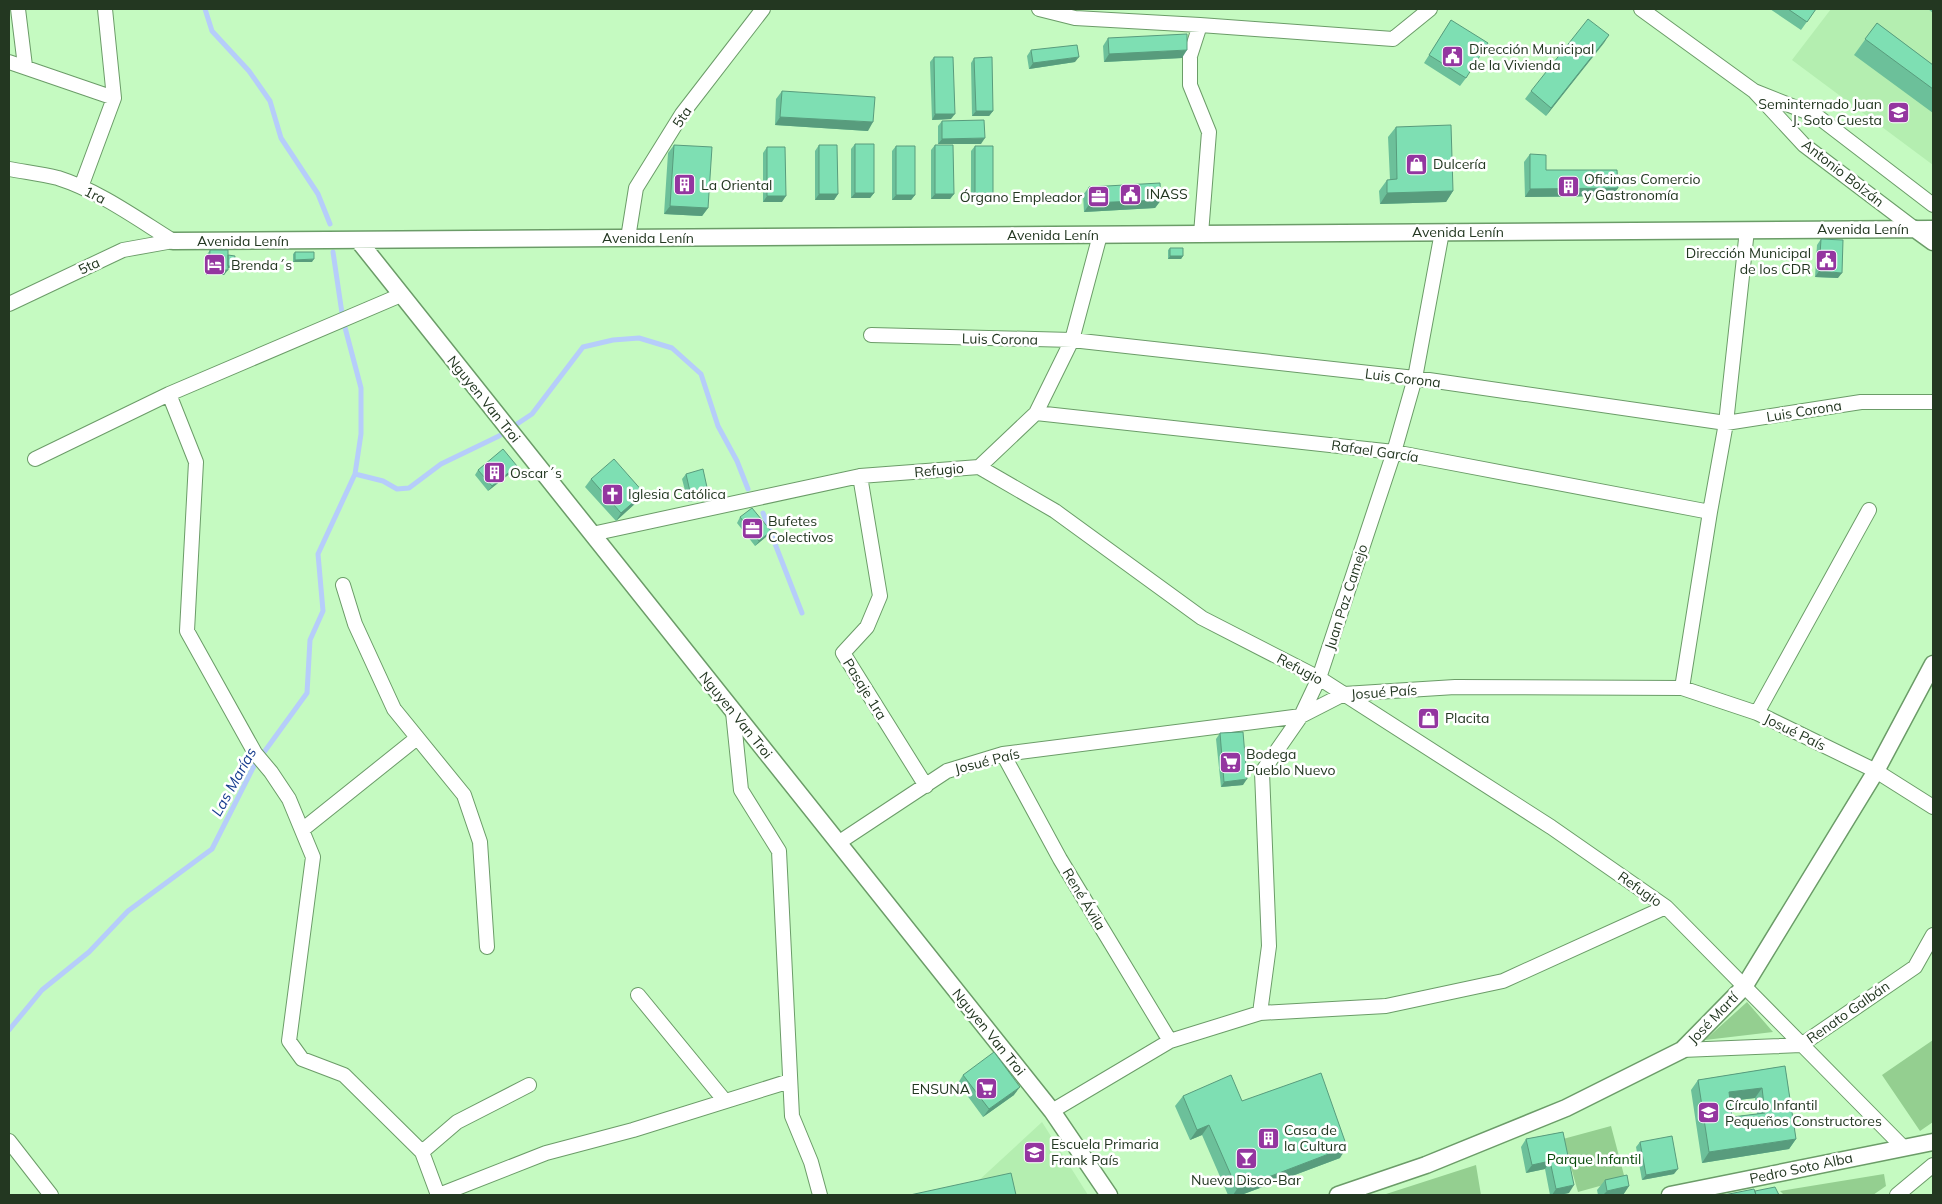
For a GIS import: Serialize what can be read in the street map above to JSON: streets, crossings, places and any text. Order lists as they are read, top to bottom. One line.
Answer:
{"streets":{"street":["5ta","Antonio Bolzán","1ra","Avenida Lenín","Luis Corona","Nguyen Van Troi","Rafael García","Refugio","Juan Paz Camejo","Pasaje 1ra","Josué País","René Ávila","Renato Galbán","José Martí","Pedro Soto Alba"]},"crossings":[["5ta","1ra"],["5ta","Avenida Lenín"],["Antonio Bolzán","Avenida Lenín"],["1ra","Avenida Lenín"],["Avenida Lenín","Nguyen Van Troi"],["Avenida Lenín","Juan Paz Camejo"],["Luis Corona","Juan Paz Camejo"],["Nguyen Van Troi","Refugio"],["Nguyen Van Troi","Josué País"],["Rafael García","Juan Paz Camejo"],["Refugio","Juan Paz Camejo"],["Refugio","Pasaje 1ra"],["Refugio","Josué País"],["Refugio","Renato Galbán"],["Refugio","José Martí"],["Refugio","Pedro Soto Alba"],["Juan Paz Camejo","Josué País"],["Pasaje 1ra","Josué País"],["Josué País","René Ávila"],["Josué País","José Martí"],["Renato Galbán","José Martí"]],"water":["Las Marías"],"parks":["Parque Infantil"],"places":{"public building":["Dirección Municipal de la Vivienda","INASS","Dirección Municipal de los CDR"],"school or university":["Seminternado Juan J. Soto Cuesta","Círculo Infantil Pequeños Constructores","Escuela Primaria Frank País"],"shop":["Dulcería","Placita"],"building":["La Oriental","Oficinas Comercio y Gastronomía","Oscar´s","Casa de la Cultura"],"office":["Órgano Empleador","Bufetes Colectivos"],"hotel":["Brenda´s"],"church":["Iglesia Católica"],"supermarket":["Bodega Pueblo Nuevo","ENSUNA"],"bar":["Nueva Disco-Bar"]}}
